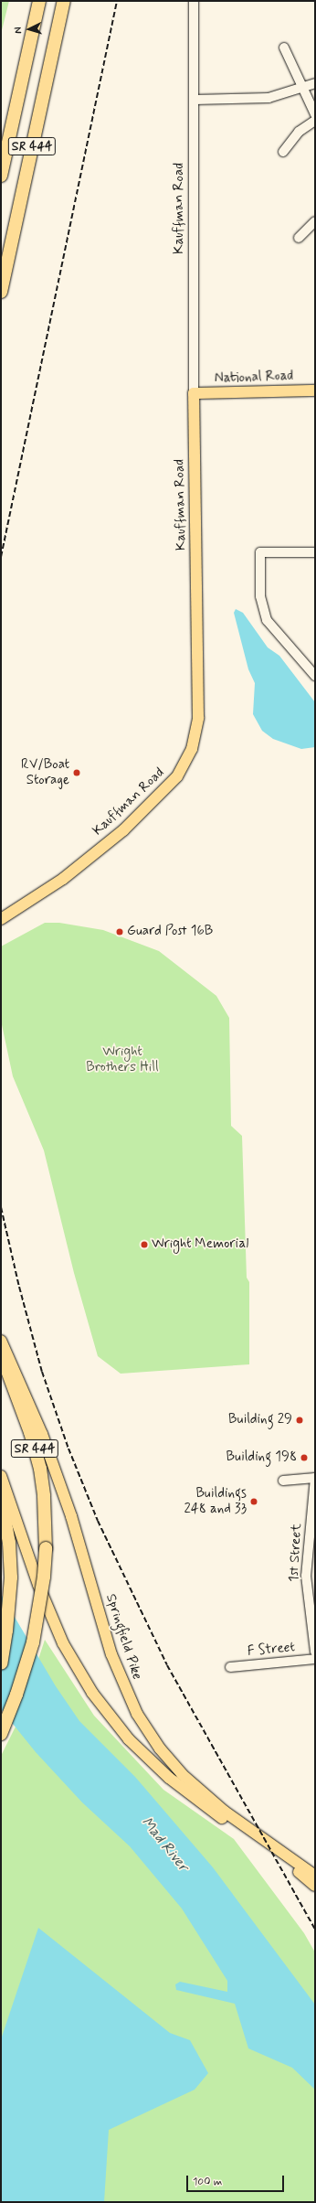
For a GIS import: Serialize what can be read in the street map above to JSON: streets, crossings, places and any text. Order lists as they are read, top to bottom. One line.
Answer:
{"streets":{"highway":["SR 444"],"main road":["Kauffman Road","National Road","Springfield Pike"],"street":["1st Street","F Street"]},"crossings":[["Kauffman Road","National Road"]],"water":["Mad River"],"parks":["Wright Brothers Hill"],"places":["RV/Boat Storage","Guard Post 16B","Wright Memorial","Building 29","Building 198","Buildings 248 and 33"],"scale_bar":"100 m","north":"left"}
